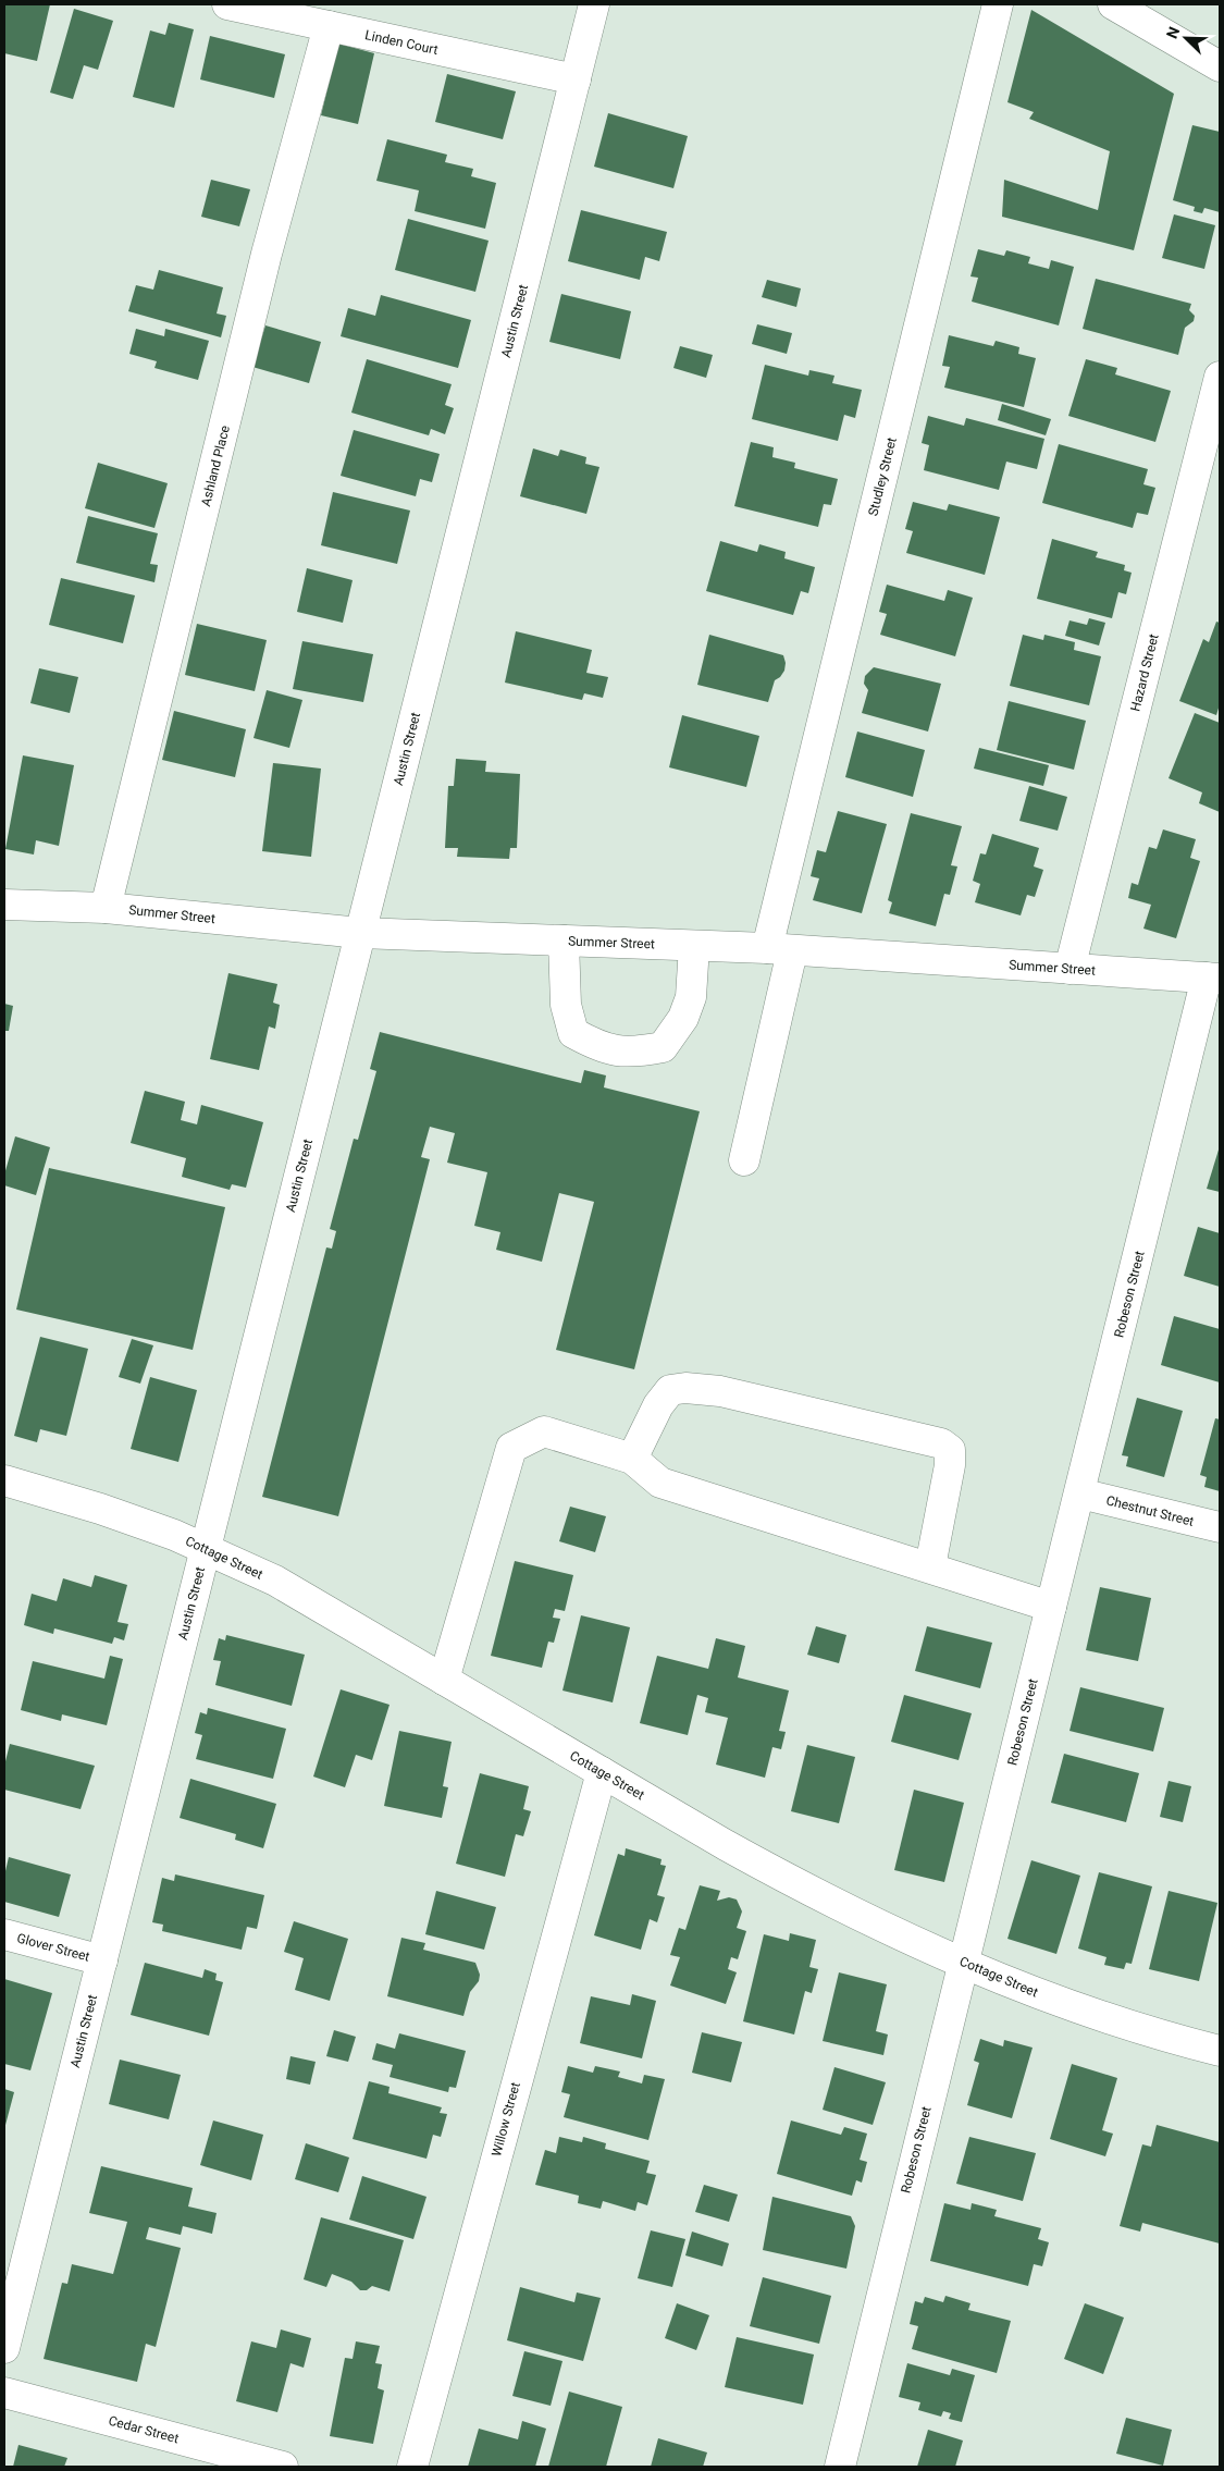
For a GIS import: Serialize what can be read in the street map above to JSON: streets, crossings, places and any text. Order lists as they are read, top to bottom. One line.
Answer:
{"streets":{"street":["Linden Court","Austin Street","Ashland Place","Studley Street","Hazard Street","Summer Street","Robeson Street","Chestnut Street","Cottage Street","Glover Street","Willow Street","Cedar Street"]},"crossings":[["Linden Court","Austin Street"],["Linden Court","Ashland Place"],["Austin Street","Summer Street"],["Austin Street","Cottage Street"],["Austin Street","Glover Street"],["Ashland Place","Summer Street"],["Studley Street","Summer Street"],["Hazard Street","Summer Street"],["Summer Street","Robeson Street"],["Robeson Street","Chestnut Street"],["Robeson Street","Cottage Street"],["Cottage Street","Willow Street"]],"north":"top left"}
